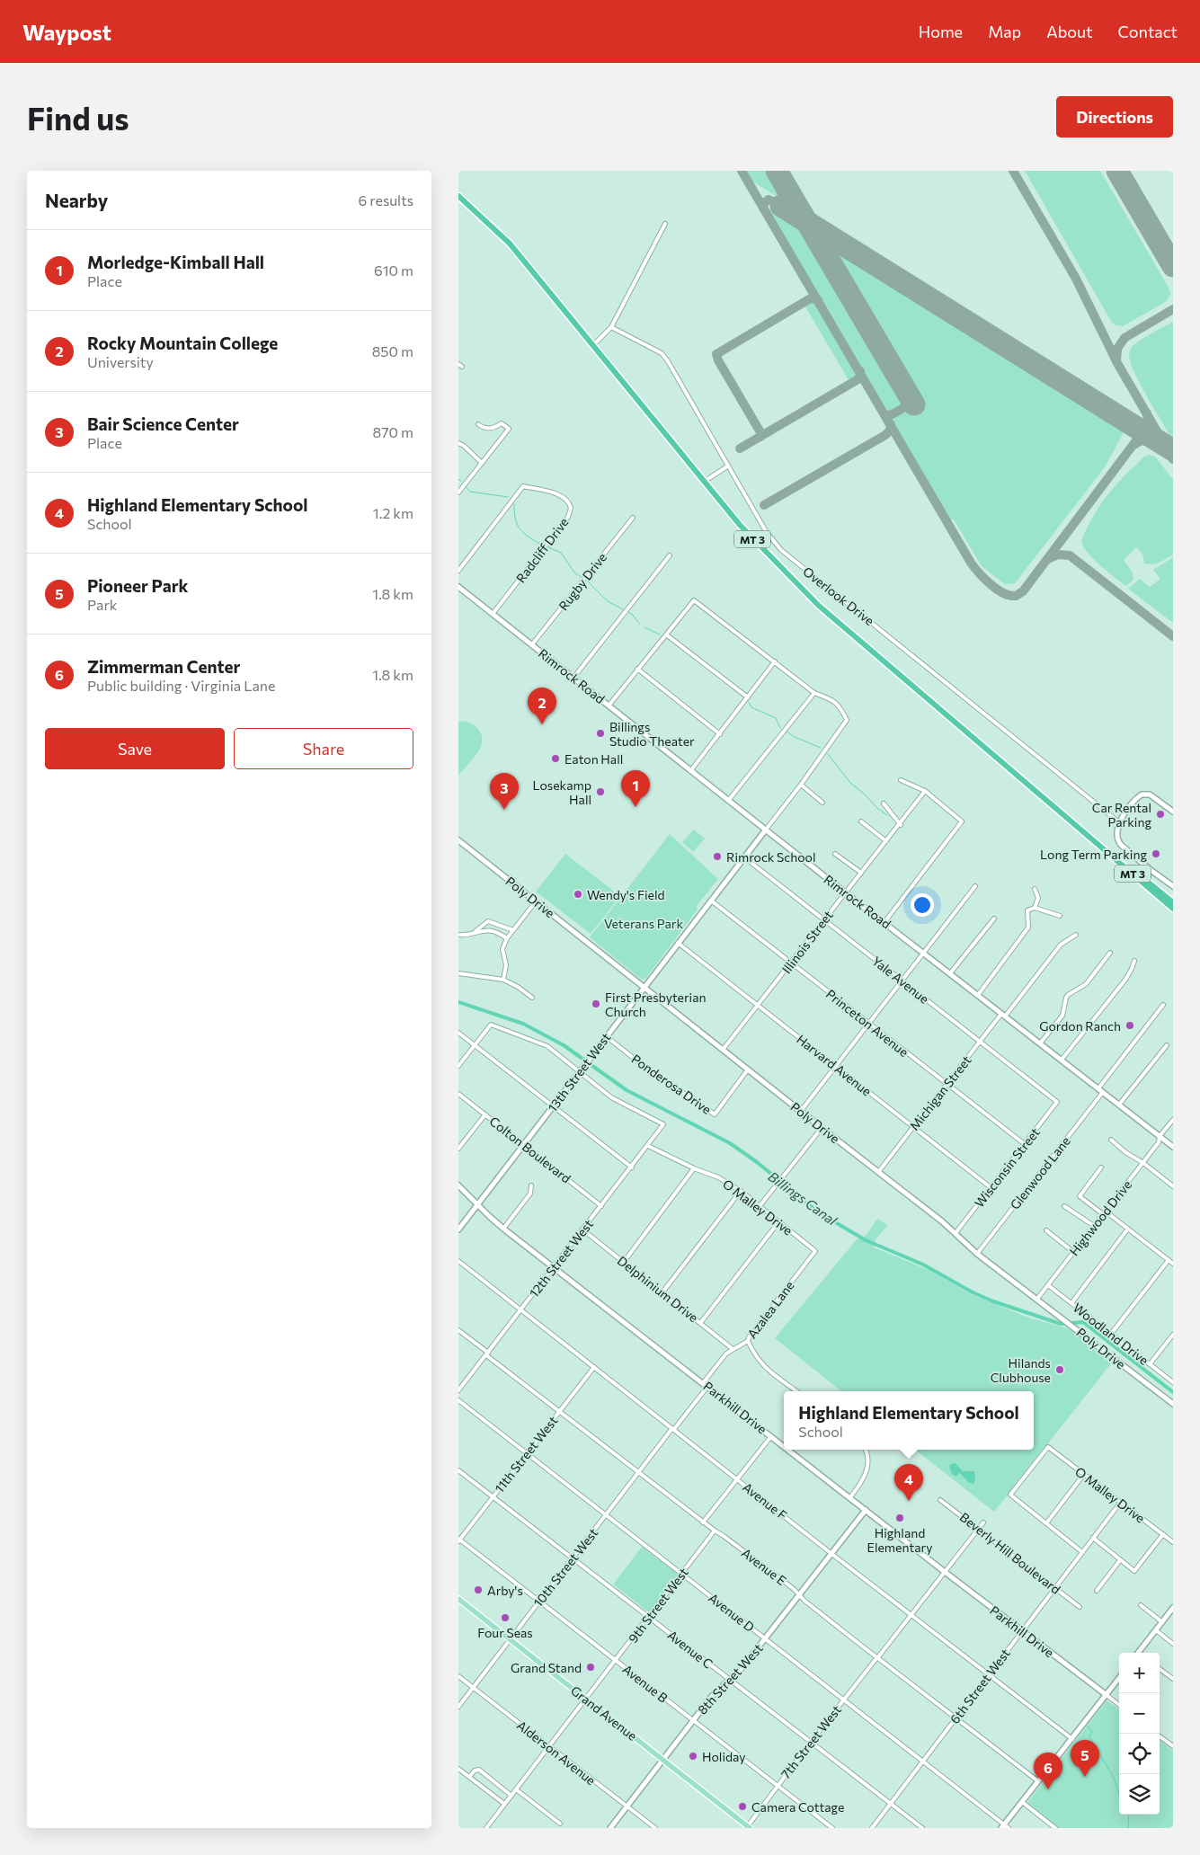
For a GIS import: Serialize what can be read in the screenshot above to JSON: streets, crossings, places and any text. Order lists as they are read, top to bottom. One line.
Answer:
{"streets":{"highway":["MT 3"],"main road":["Grand Avenue"],"street":["Radcliff Drive","Rugby Drive","Overlook Drive","Rimrock Road","Poly Drive","Illinois Street","Yale Avenue","Princeton Avenue","Harvard Avenue","13th Street West","Ponderosa Drive","Michigan Street","Colton Boulevard","Wisconsin Street","Glenwood Lane","O Malley Drive","Highwood Drive","12th Street West","Delphinium Drive","Azalea Lane","Woodland Drive","Parkhill Drive","11th Street West","Avenue F","Beverly Hill Boulevard","Avenue E","10th Street West","9th Street West","Avenue D","Avenue C","8th Street West","Avenue B","6th Street West","7th Street West","Alderson Avenue"]},"crossings":[["Radcliff Drive","Rimrock Road"],["Rugby Drive","Rimrock Road"],["Rimrock Road","Illinois Street"],["Rimrock Road","13th Street West"],["Rimrock Road","Michigan Street"],["Rimrock Road","Glenwood Lane"],["Rimrock Road","Highwood Drive"],["Poly Drive","Illinois Street"],["Poly Drive","13th Street West"],["Poly Drive","Ponderosa Drive"],["Poly Drive","Michigan Street"],["Poly Drive","Wisconsin Street"],["Poly Drive","Glenwood Lane"],["Poly Drive","Highwood Drive"],["Illinois Street","Yale Avenue"],["Illinois Street","Princeton Avenue"],["Illinois Street","Harvard Avenue"],["Yale Avenue","13th Street West"],["Yale Avenue","Michigan Street"],["Yale Avenue","Wisconsin Street"],["Princeton Avenue","13th Street West"],["Princeton Avenue","Michigan Street"],["Princeton Avenue","Wisconsin Street"],["Harvard Avenue","13th Street West"],["Harvard Avenue","Michigan Street"],["Harvard Avenue","Wisconsin Street"],["13th Street West","Ponderosa Drive"],["13th Street West","Colton Boulevard"],["13th Street West","12th Street West"],["13th Street West","Parkhill Drive"],["Colton Boulevard","12th Street West"],["O Malley Drive","12th Street West"],["O Malley Drive","Azalea Lane"],["O Malley Drive","6th Street West"],["Highwood Drive","Woodland Drive"],["12th Street West","Delphinium Drive"],["12th Street West","Parkhill Drive"],["12th Street West","Avenue F"],["12th Street West","Avenue E"],["Delphinium Drive","Azalea Lane"],["Azalea Lane","Parkhill Drive"],["Azalea Lane","10th Street West"],["Parkhill Drive","10th Street West"],["Parkhill Drive","8th Street West"],["Parkhill Drive","6th Street West"],["Parkhill Drive","7th Street West"],["11th Street West","Avenue F"],["11th Street West","Avenue E"],["11th Street West","Avenue D"],["11th Street West","Avenue C"],["11th Street West","Avenue B"],["Avenue F","10th Street West"],["Avenue F","8th Street West"],["Avenue F","6th Street West"],["Avenue F","7th Street West"],["Beverly Hill Boulevard","6th Street West"],["Beverly Hill Boulevard","7th Street West"],["Avenue E","10th Street West"],["Avenue E","9th Street West"],["Avenue E","8th Street West"],["Avenue E","6th Street West"],["Avenue E","7th Street West"],["10th Street West","Avenue D"],["10th Street West","Avenue C"],["10th Street West","Avenue B"],["10th Street West","Grand Avenue"],["10th Street West","Alderson Avenue"],["9th Street West","Avenue D"],["9th Street West","Avenue C"],["9th Street West","Avenue B"],["9th Street West","Grand Avenue"],["9th Street West","Alderson Avenue"],["Avenue D","8th Street West"],["Avenue D","6th Street West"],["Avenue D","7th Street West"],["Avenue C","8th Street West"],["Avenue C","6th Street West"],["Avenue C","7th Street West"],["8th Street West","Avenue B"],["8th Street West","Grand Avenue"],["8th Street West","Alderson Avenue"],["Avenue B","7th Street West"],["Grand Avenue","7th Street West"]],"water":["Billings Canal"],"parks":["Veterans Park"],"places":["Billings Studio Theater","Eaton Hall","Losekamp Hall","Car Rental Parking","Long Term Parking","Rimrock School","Wendy's Field","First Presbyterian Church","Gordon Ranch","Hilands Clubhouse","Highland Elementary","Arby's","Four Seas","Grand Stand","Holiday","Camera Cottage"],"page":{"header":"Waypost","nav":["Home","Map","About","Contact"],"buttons":["Directions",["Save","Share"]],"title":"Find us","heading":["Nearby","6 results"],"list":[{"mark":"1","name":"Morledge-Kimball Hall","note":"Place","value":"610 m"},{"mark":"2","name":"Rocky Mountain College","note":"University","value":"850 m"},{"mark":"3","name":"Bair Science Center","note":"Place","value":"870 m"},{"mark":"4","name":"Highland Elementary School","note":"School","value":"1.2 km"},{"mark":"5","name":"Pioneer Park","note":"Park","value":"1.8 km"},{"mark":"6","name":"Zimmerman Center","note":"Public building · Virginia Lane","value":"1.8 km"}],"pins":["2","1","3","4","5","6"],"popup":["Highland Elementary School","School"],"map_buttons":["+","−"]}}
